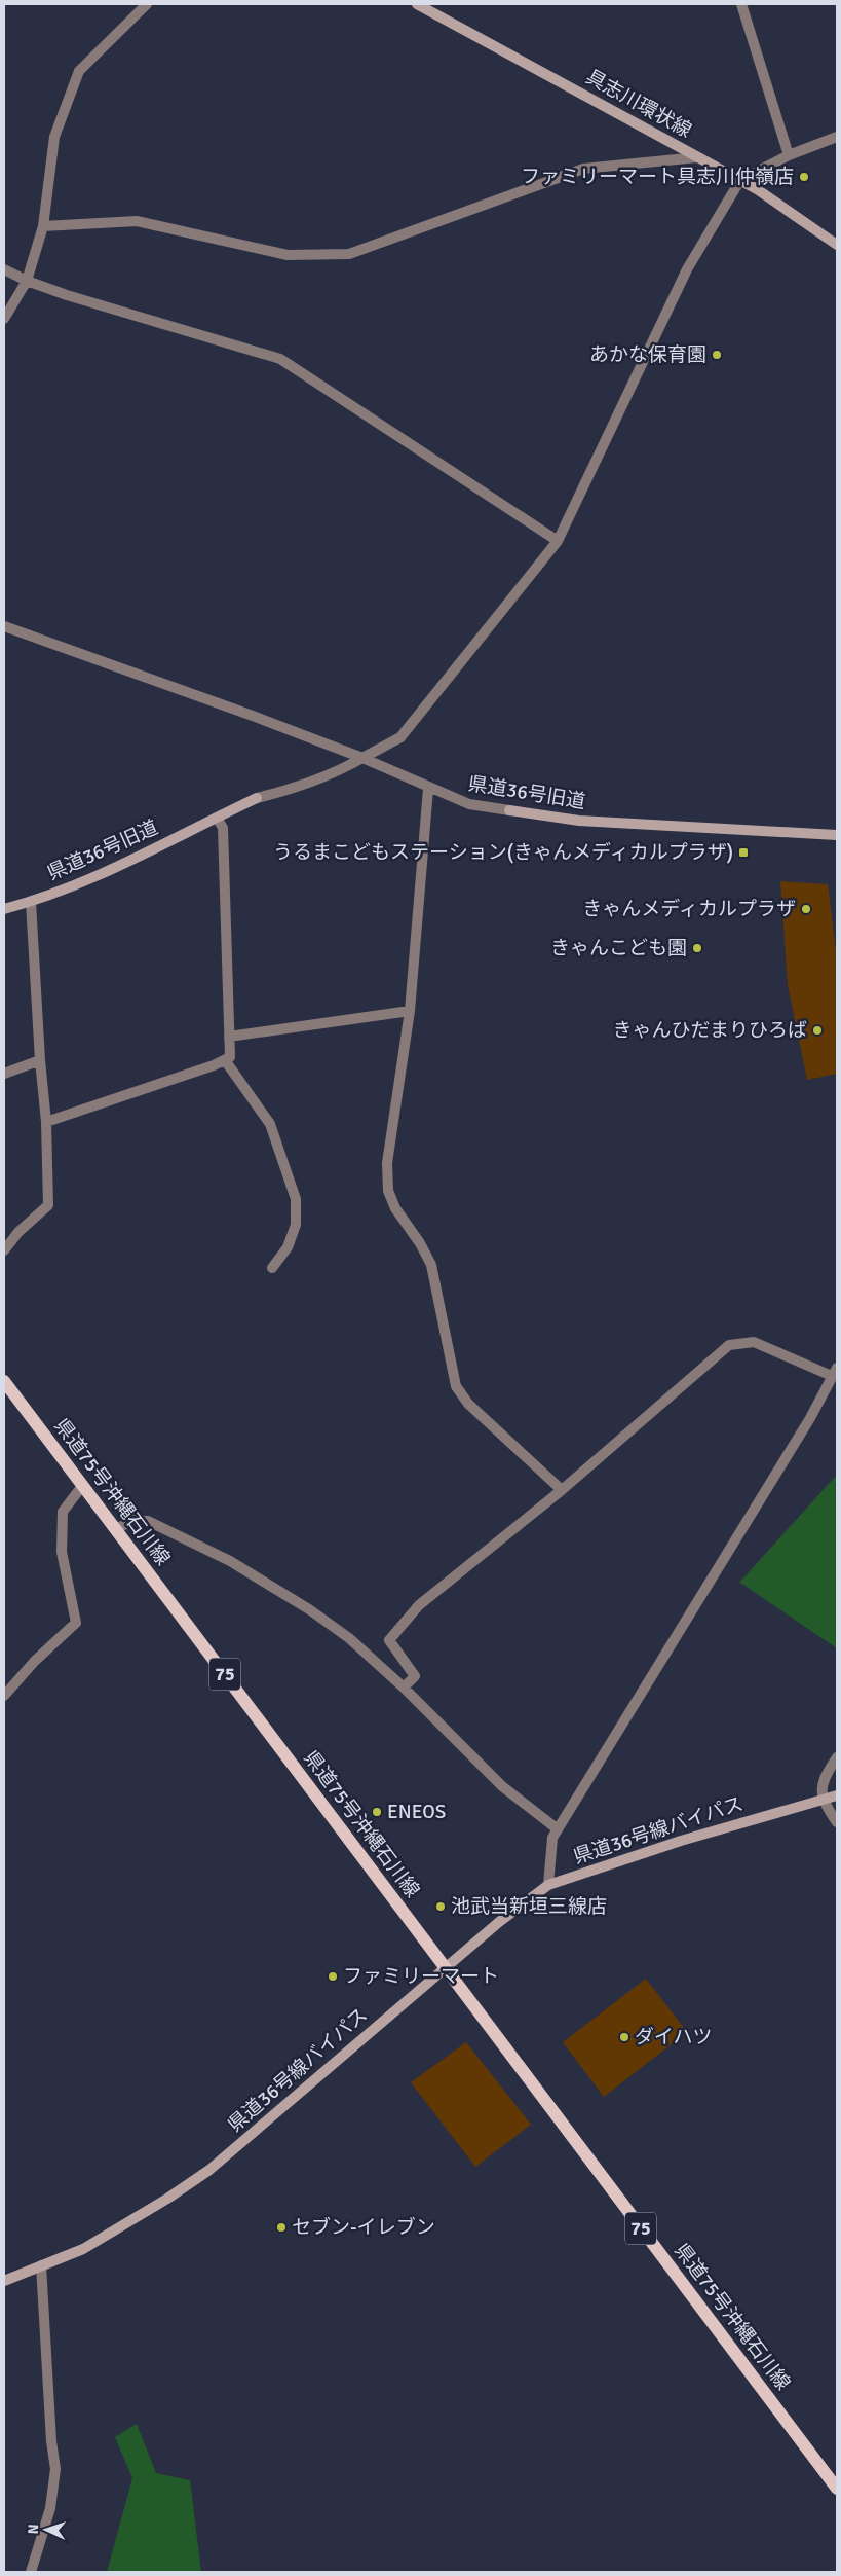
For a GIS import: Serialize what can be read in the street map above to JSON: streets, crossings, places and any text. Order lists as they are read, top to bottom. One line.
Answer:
{"streets":{"main road":["具志川環状線","県道36号旧道","県道75号沖縄石川線","75","県道36号線バイパス"]},"crossings":[["県道75号沖縄石川線","県道36号線バイパス"]],"places":{"other":["ファミリーマート具志川仲嶺店","あかな保育園","きゃんメディカルプラザ","きゃんこども園","きゃんひだまりひろば","ENEOS","池武当新垣三線店","ファミリーマート","ダイハツ","セブン-イレブン"],"transit":["うるまこどもステーション(きゃんメディカルプラザ)"]},"north":"left"}
